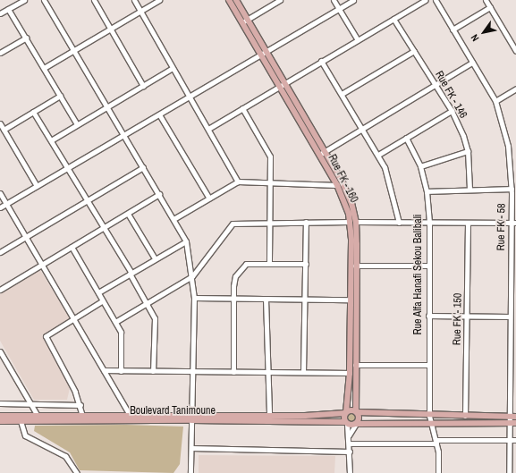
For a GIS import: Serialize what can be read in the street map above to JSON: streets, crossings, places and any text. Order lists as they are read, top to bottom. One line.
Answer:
{"streets":{"main road":["Rue FK - 160","Boulevard Tanimoune"],"street":["Rue FK - 146","Rue FK - 58","Rue Alfa Hanafi Sekou Balibali","Rue FK - 150"]},"crossings":[["Rue FK - 160","Boulevard Tanimoune"]],"north":"bottom left"}
